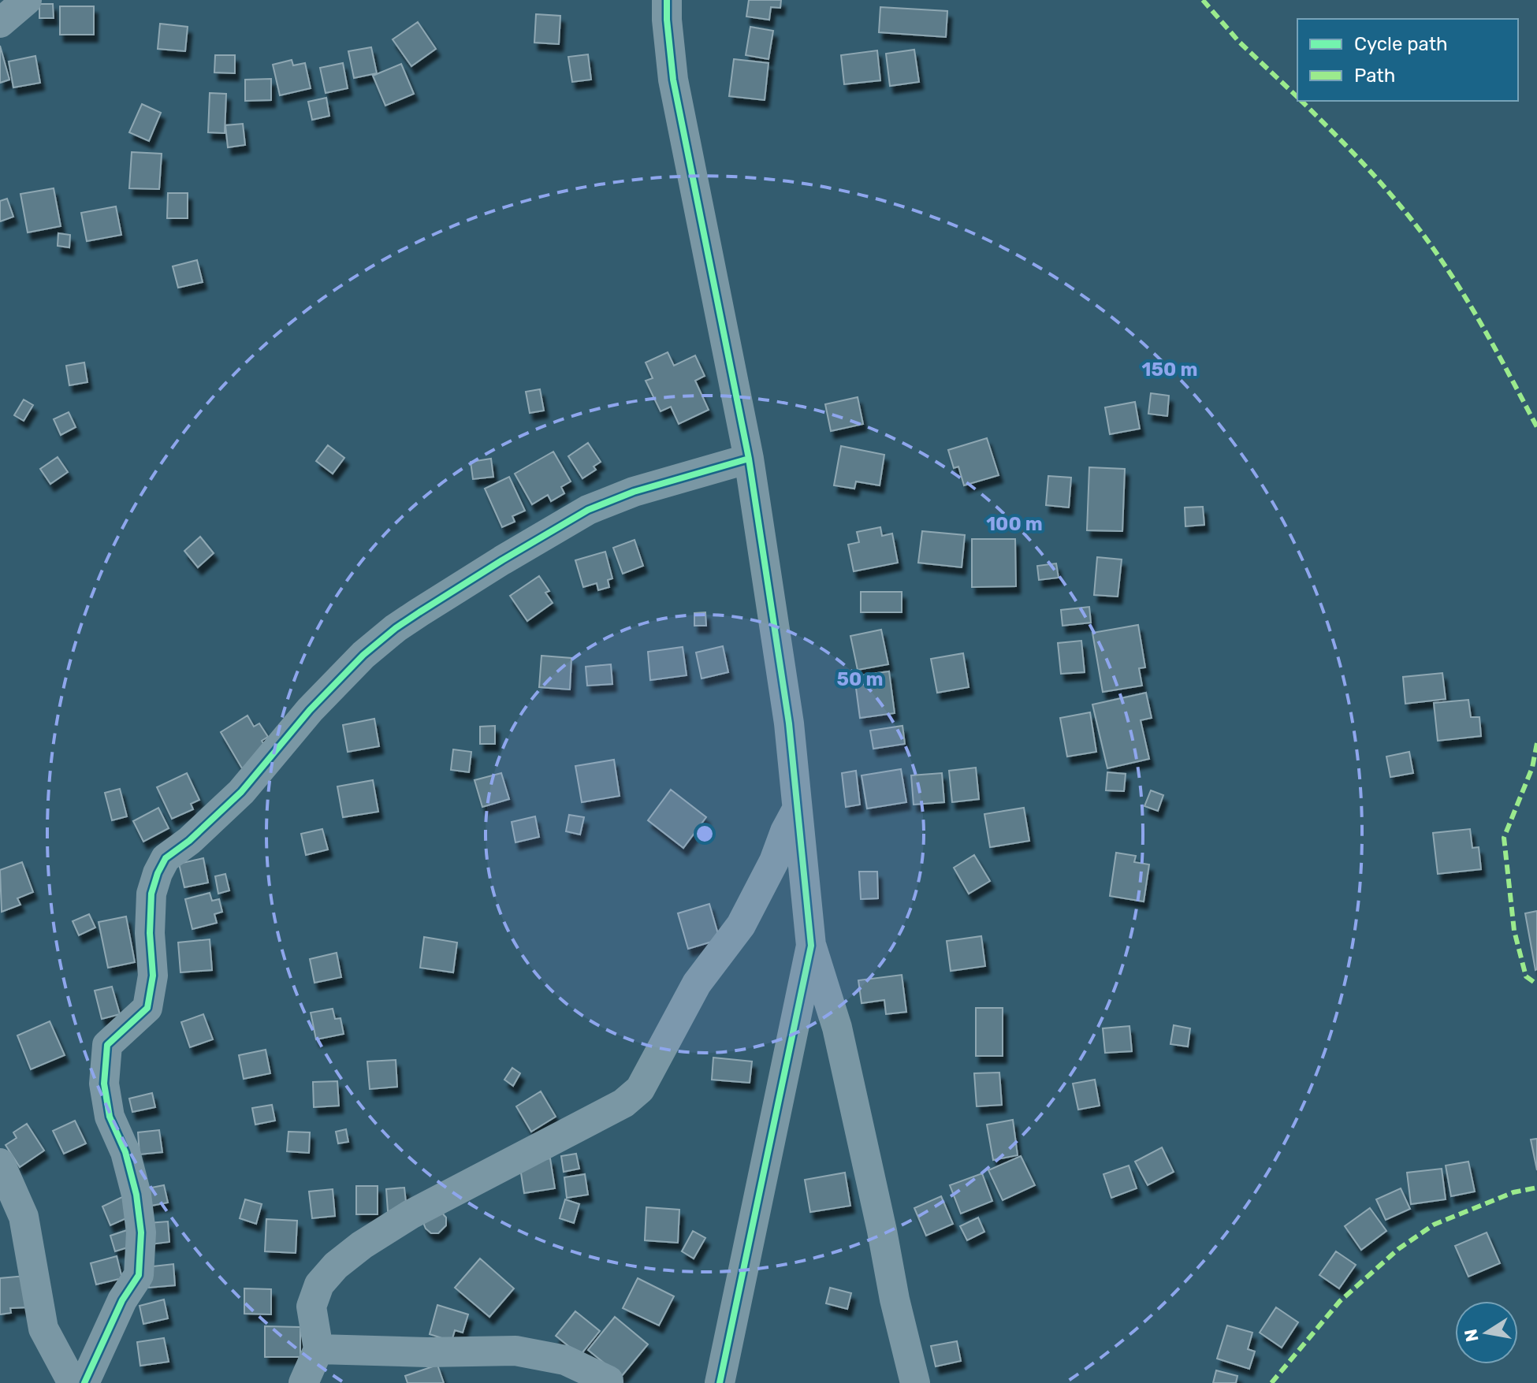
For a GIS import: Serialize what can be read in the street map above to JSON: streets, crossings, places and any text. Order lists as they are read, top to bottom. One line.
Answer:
{"legend":["Cycle path","Path"],"north":"left","rings":["150 m","100 m","50 m"]}
